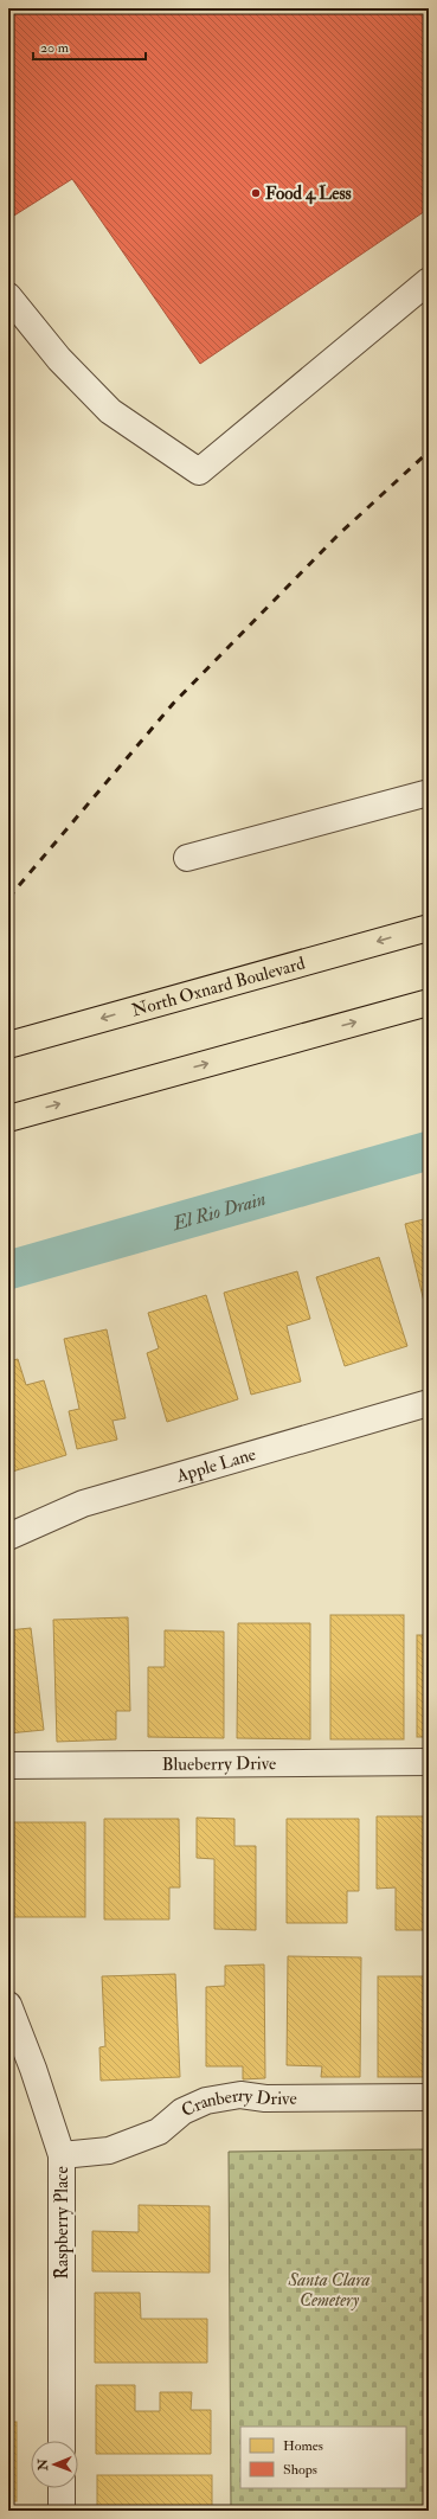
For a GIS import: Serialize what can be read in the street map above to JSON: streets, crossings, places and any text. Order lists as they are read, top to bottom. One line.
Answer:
{"streets":{"main road":["North Oxnard Boulevard"],"street":["Apple Lane","Blueberry Drive","Cranberry Drive","Raspberry Place"]},"crossings":[["Cranberry Drive","Raspberry Place"]],"water":["El Rio Drain"],"parks":["Santa Clara Cemetery"],"places":["Food 4 Less"],"legend":["Homes","Shops"],"scale_bar":"20 m","north":"left"}
